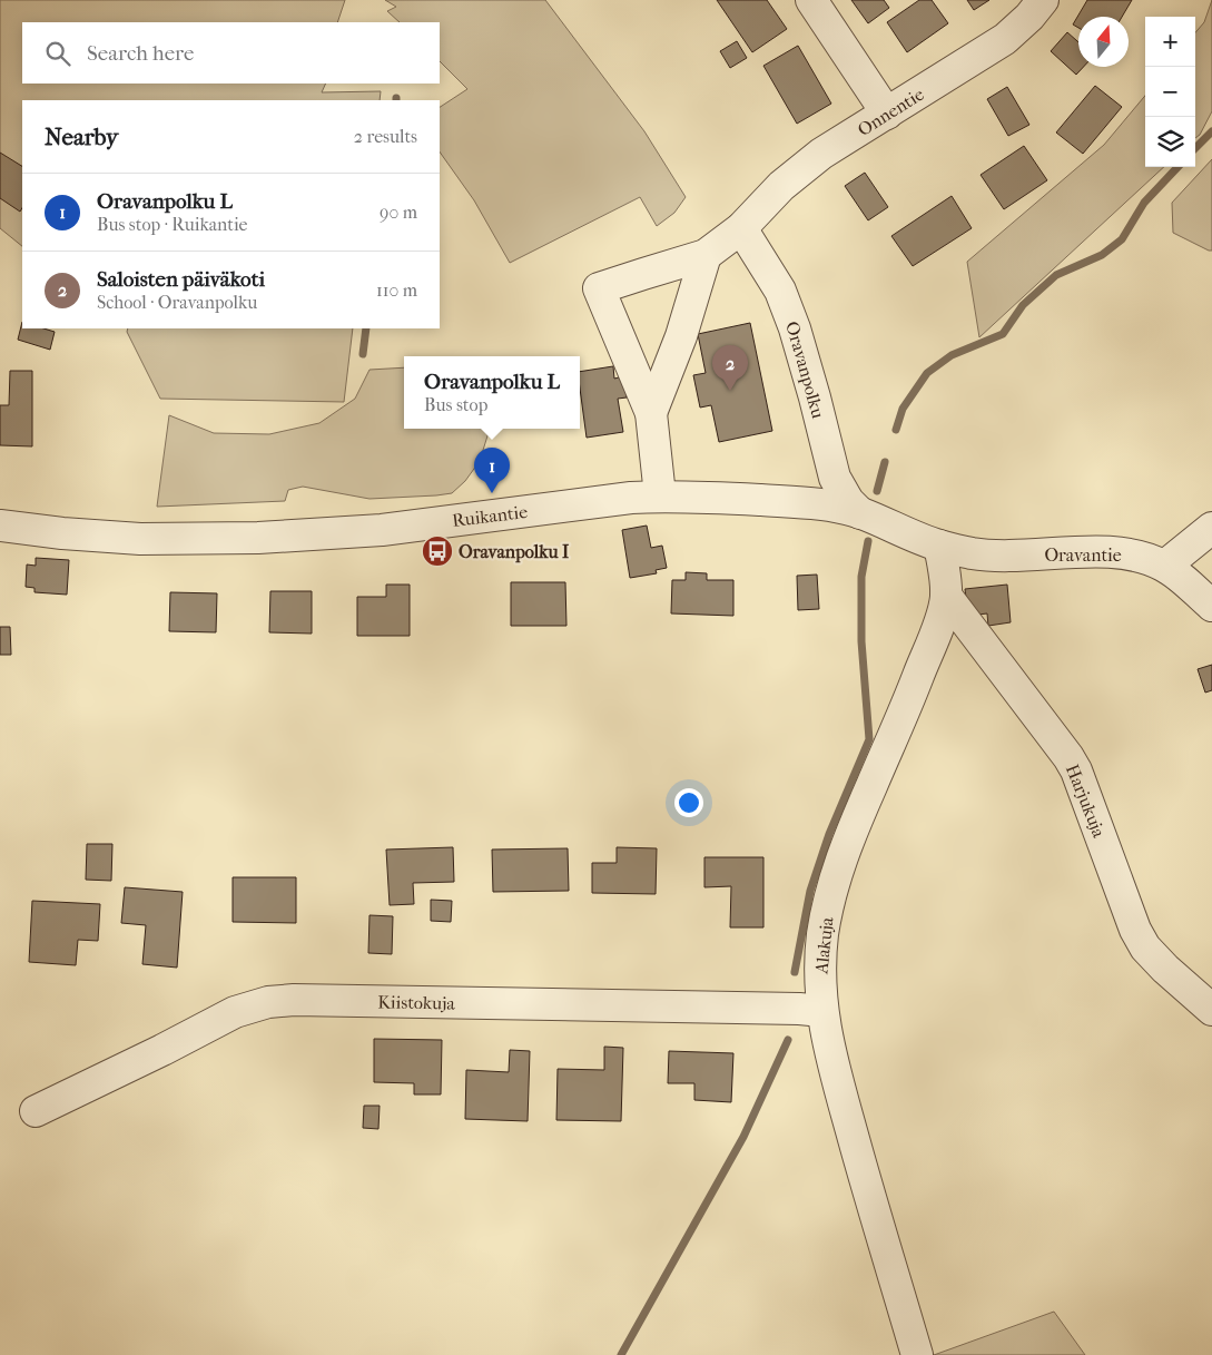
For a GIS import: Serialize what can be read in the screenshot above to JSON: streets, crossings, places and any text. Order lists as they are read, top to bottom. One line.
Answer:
{"streets":{"street":["Onnentie","Oravanpolku","Ruikantie","Oravantie","Harjukuja","Alakuja","Kiistokuja"]},"crossings":[["Onnentie","Oravanpolku"],["Oravanpolku","Ruikantie"],["Ruikantie","Oravantie"],["Ruikantie","Alakuja"],["Oravantie","Alakuja"],["Harjukuja","Alakuja"],["Alakuja","Kiistokuja"]],"places":{"bus stop":["Oravanpolku I"]},"north":"top","page":{"map_buttons":["+","−"],"search":"Search here","heading":["Nearby","2 results"],"list":[{"mark":"1","name":"Oravanpolku L","note":"Bus stop · Ruikantie","value":"90 m"},{"mark":"2","name":"Saloisten päiväkoti","note":"School · Oravanpolku","value":"110 m"}],"pins":["2","1"],"popup":["Oravanpolku L","Bus stop"]}}
